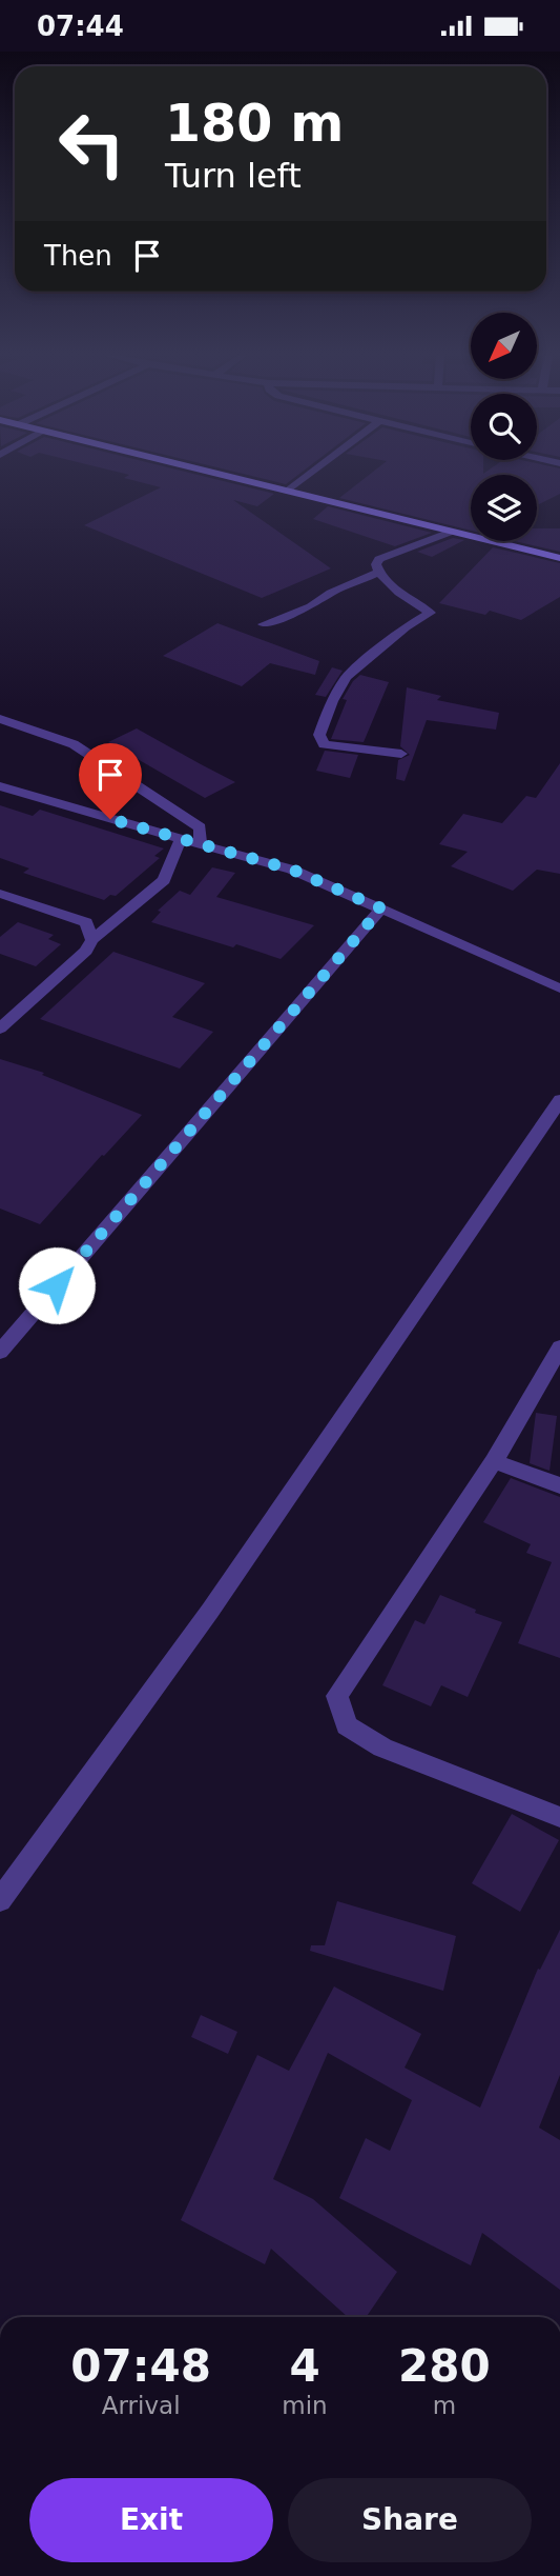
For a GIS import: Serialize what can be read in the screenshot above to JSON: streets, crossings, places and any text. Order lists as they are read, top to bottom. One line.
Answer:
{"north":"bottom left","page":{"status":"07:44","turn":["180 m","Turn left"],"then":"Then","eta":["07:48","Arrival","4","min","280","m"],"buttons":["Exit","Share"]}}
